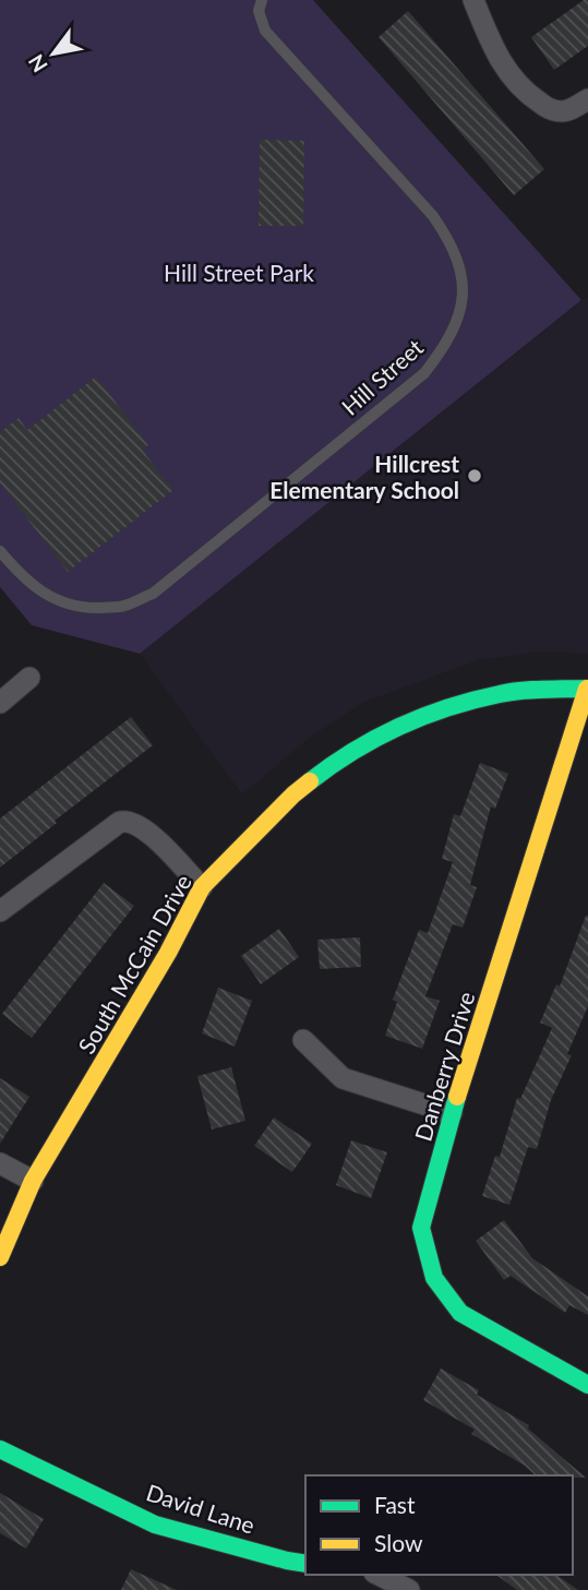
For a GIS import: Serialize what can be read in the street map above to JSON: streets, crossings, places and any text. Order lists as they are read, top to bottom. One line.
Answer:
{"streets":{"street":["South McCain Drive","Danberry Drive","David Lane"],"lane":["Hill Street"]},"crossings":[["South McCain Drive","Danberry Drive"]],"parks":["Hill Street Park"],"places":["Hillcrest Elementary School"],"legend":["Fast","Slow"],"north":"bottom left"}
